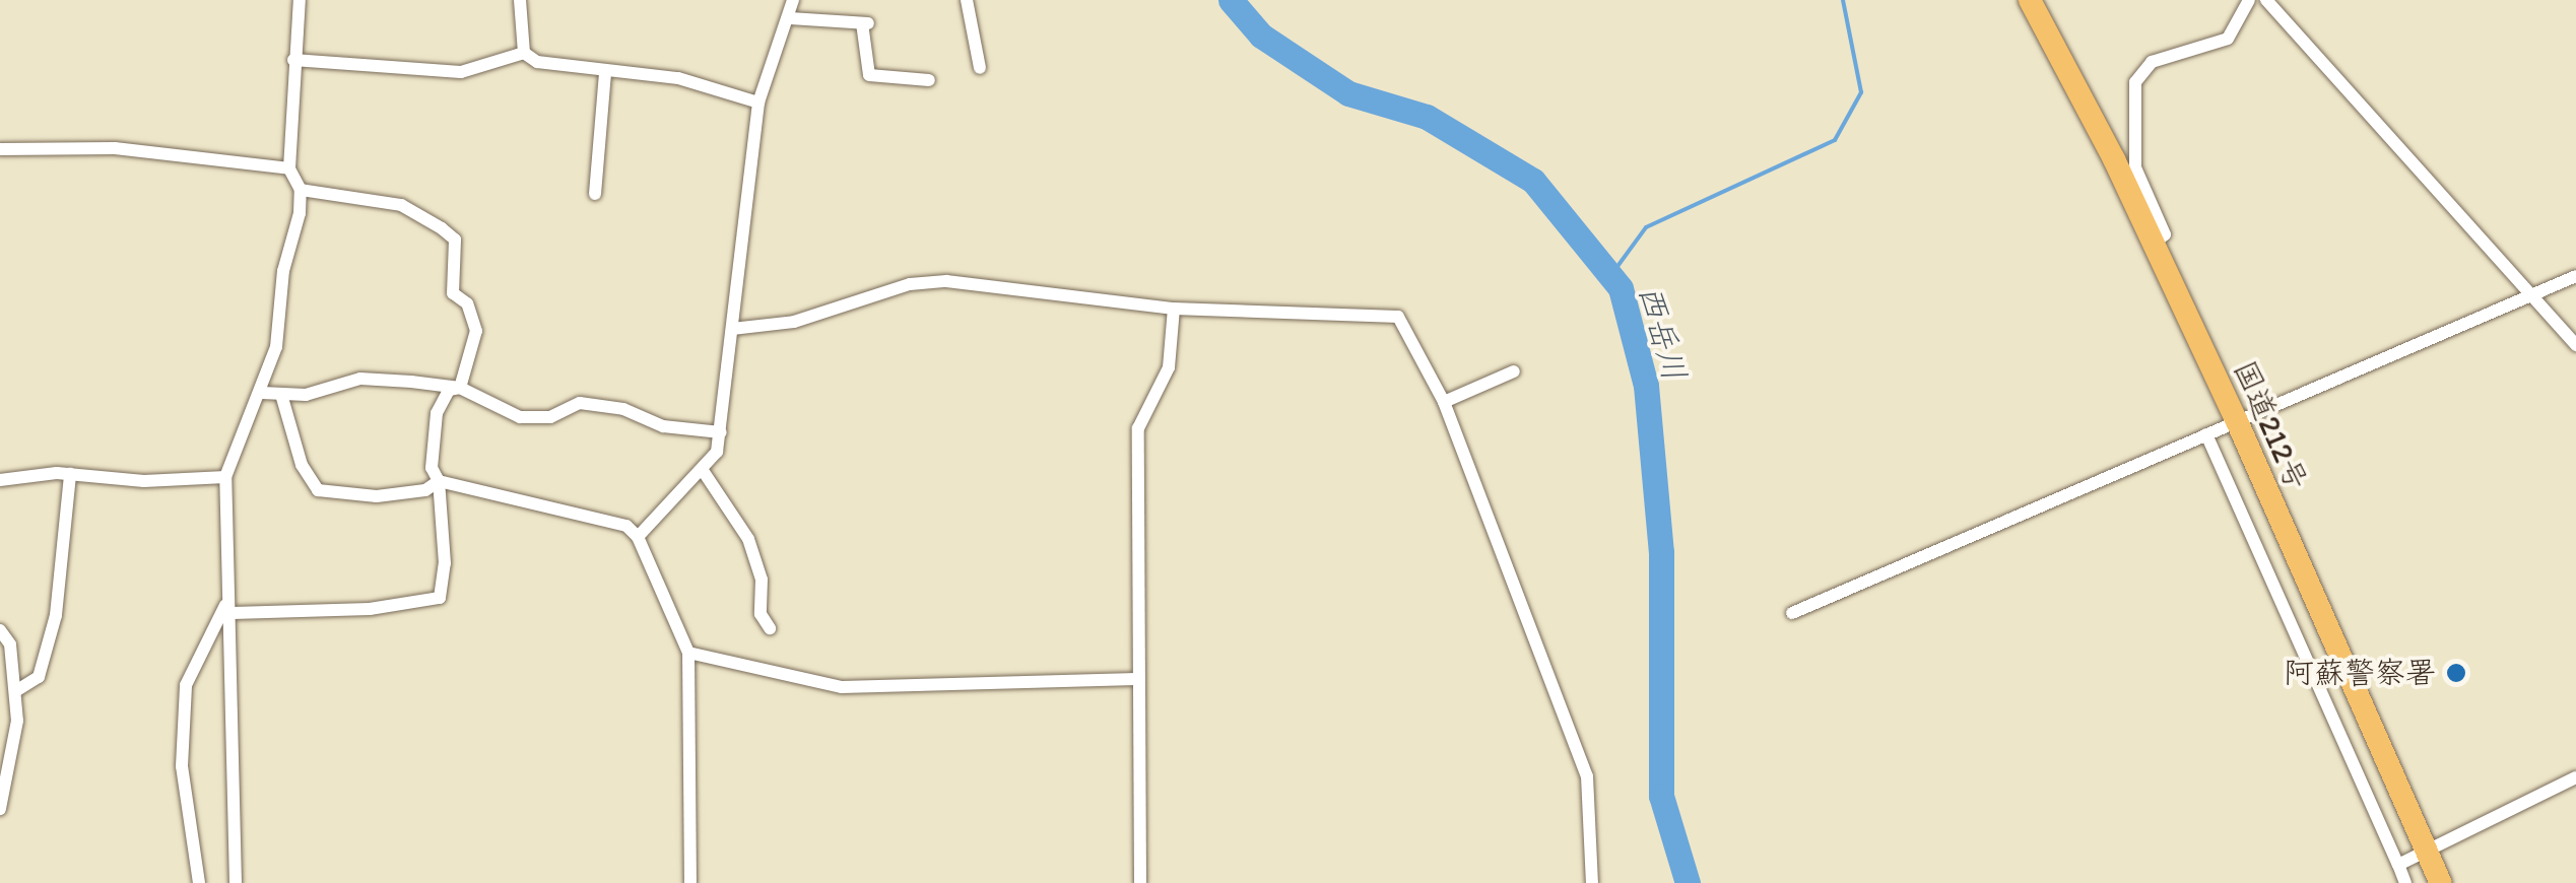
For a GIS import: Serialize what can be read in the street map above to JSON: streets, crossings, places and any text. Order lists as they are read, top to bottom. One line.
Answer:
{"streets":{"highway":["国道212号"]},"water":["西岳川"],"places":["阿蘇警察署"]}
